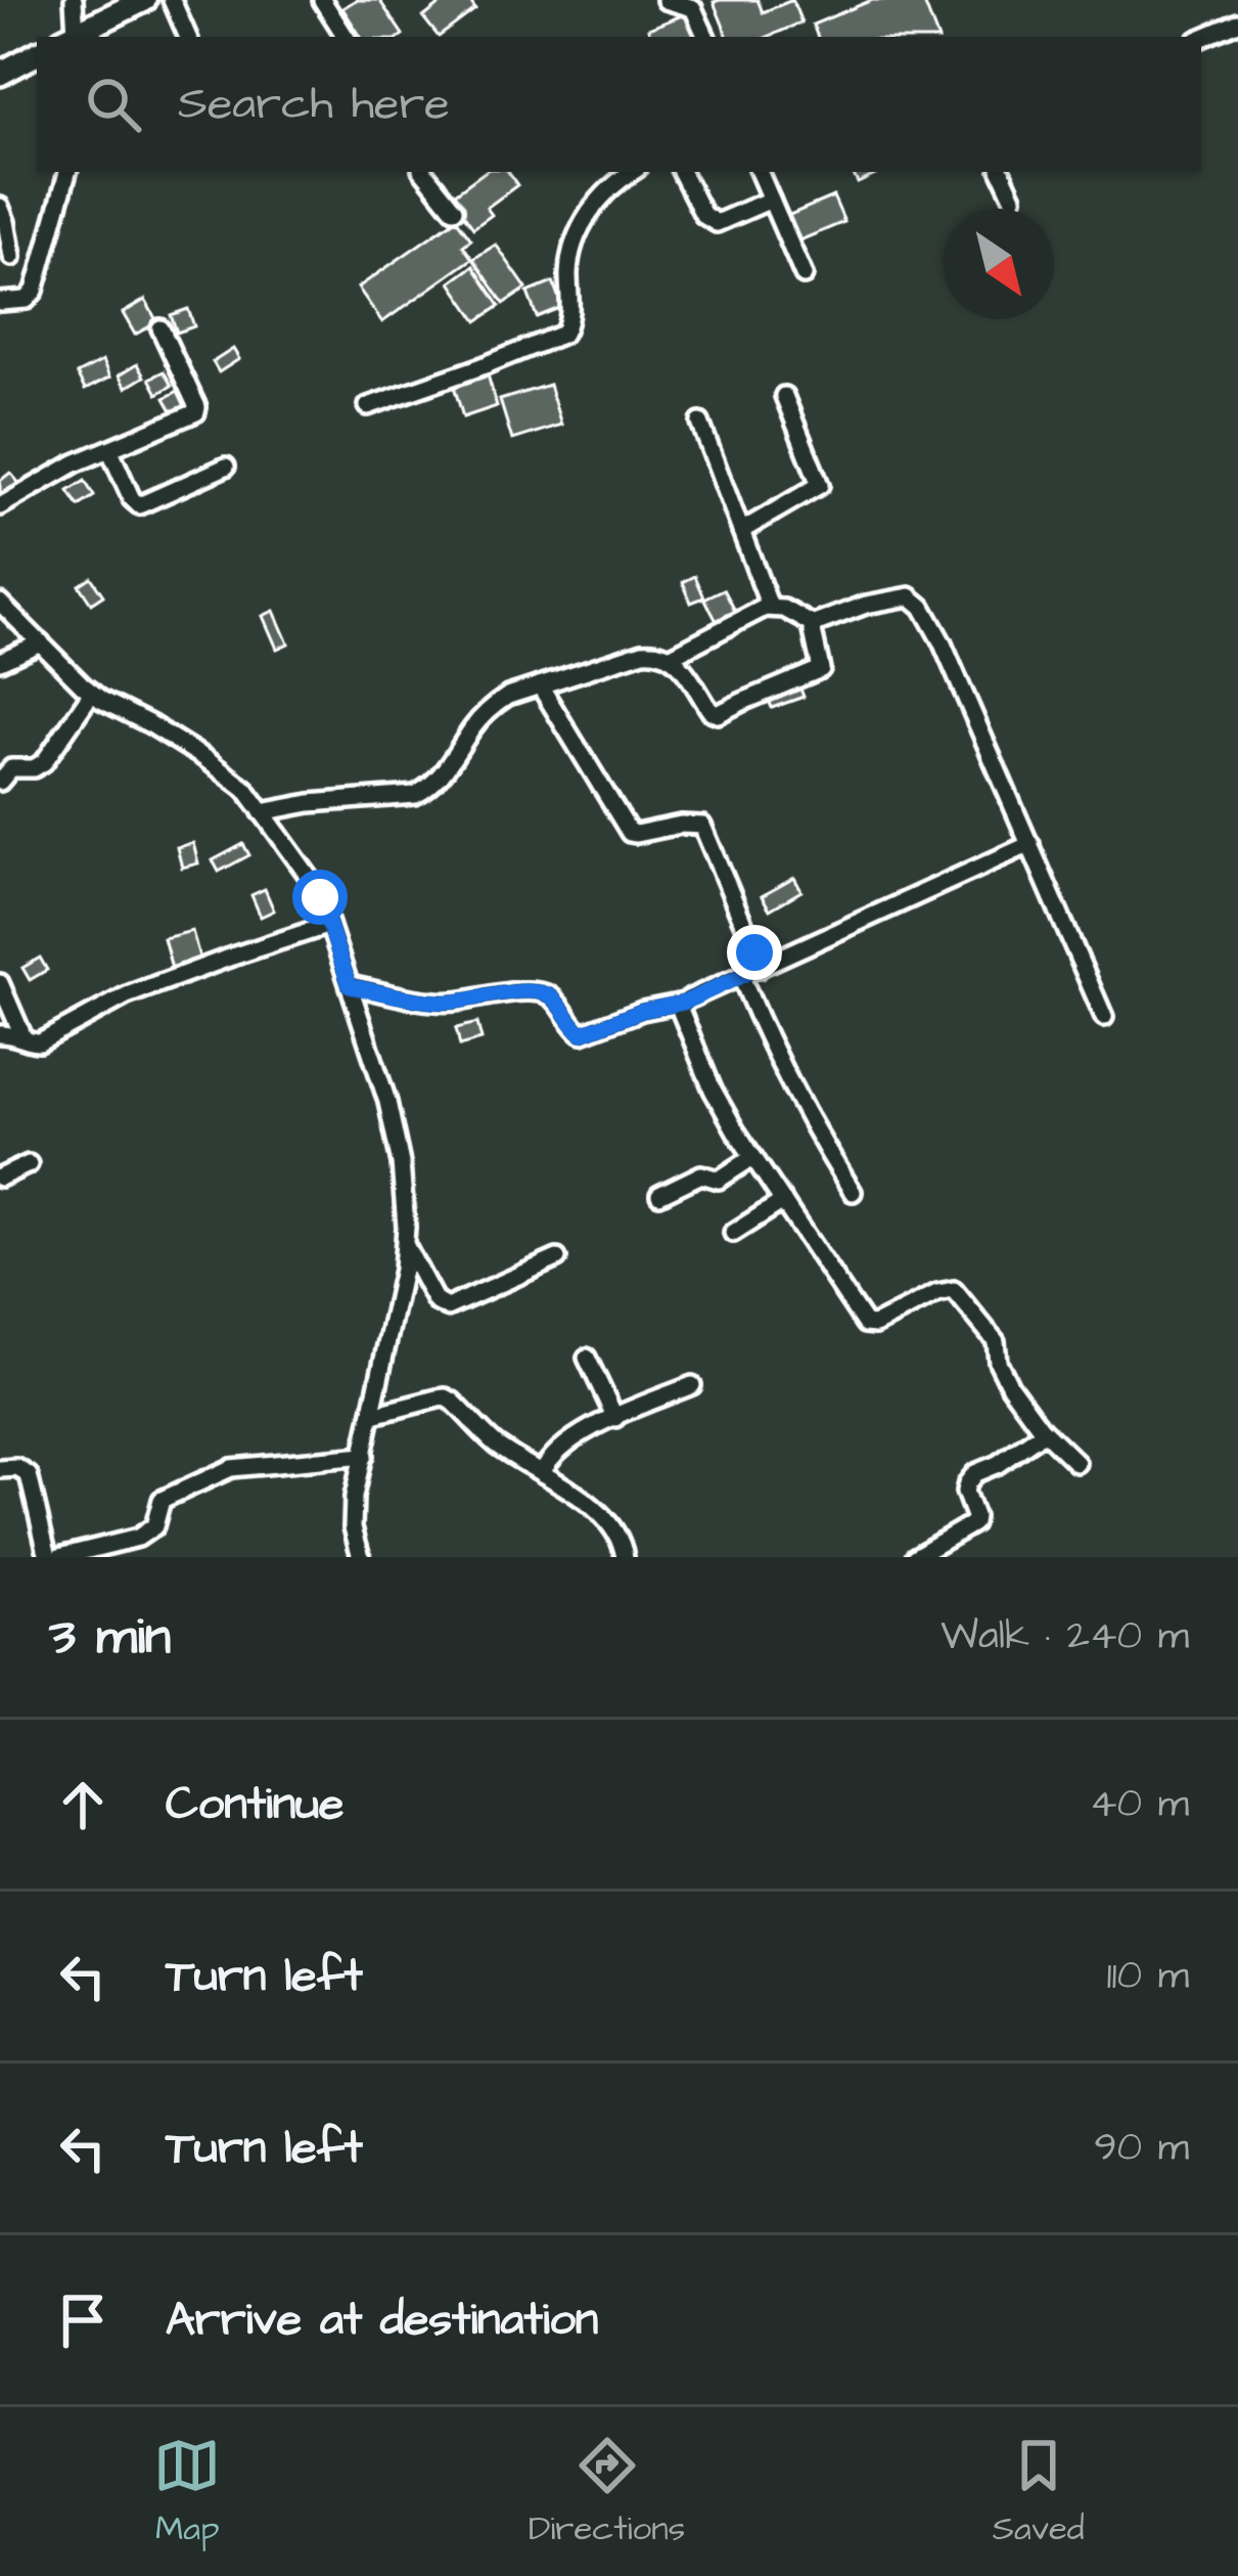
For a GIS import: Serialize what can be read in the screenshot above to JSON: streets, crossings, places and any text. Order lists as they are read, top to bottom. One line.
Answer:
{"north":"bottom right","page":{"search":"Search here","heading":["3 min","Walk · 240 m"],"list":[["Continue","40 m"],["Turn left","110 m"],["Turn left","90 m"],"Arrive at destination"],"nav":["Map","Directions","Saved"]}}
